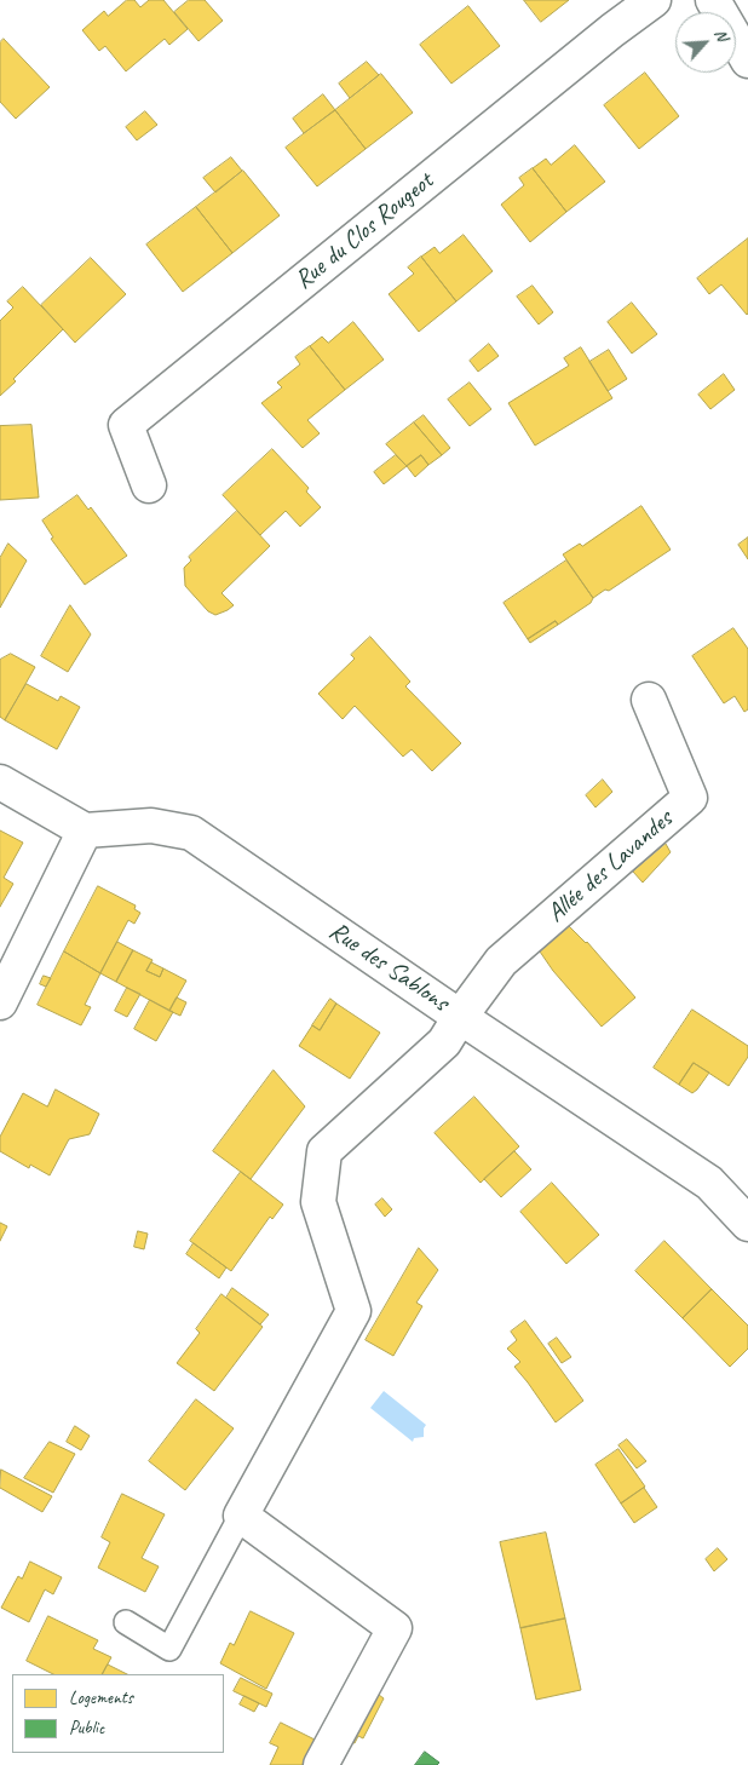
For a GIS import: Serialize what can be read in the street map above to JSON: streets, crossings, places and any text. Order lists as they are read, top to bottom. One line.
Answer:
{"streets":{"street":["Rue du Clos Rougeot","Allée des Lavandes","Rue des Sablons"]},"crossings":[["Allée des Lavandes","Rue des Sablons"]],"legend":["Logements","Public"],"north":"top right"}
